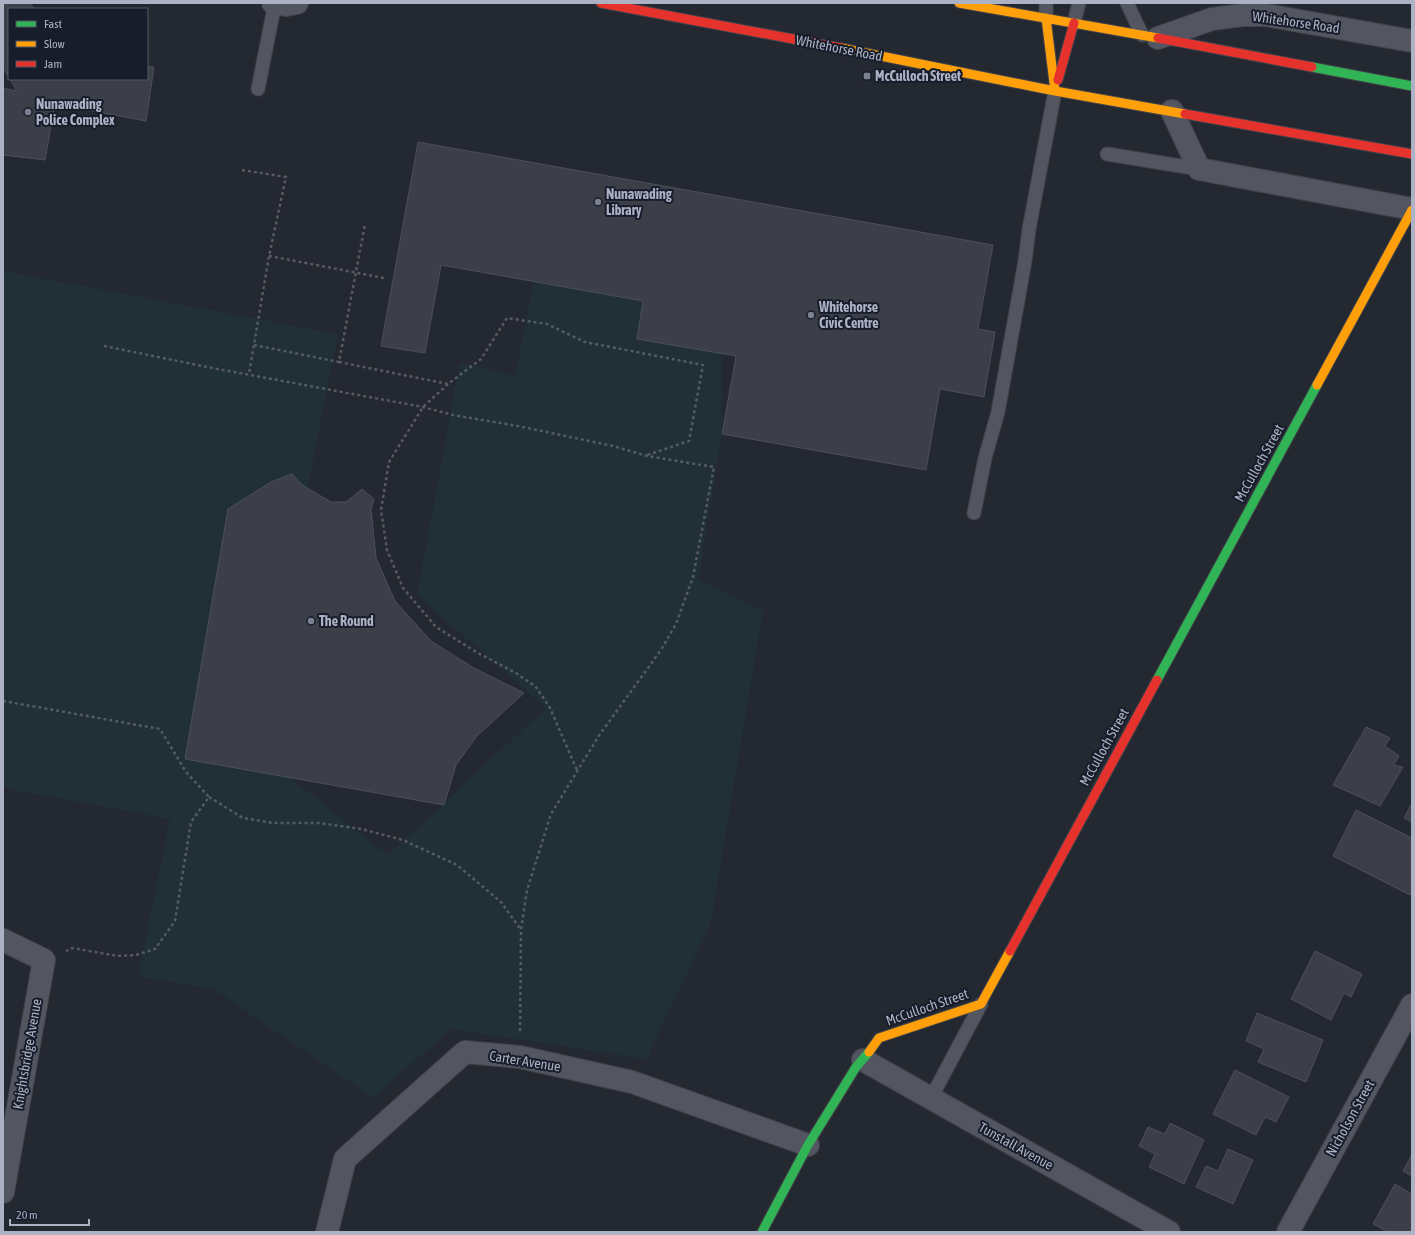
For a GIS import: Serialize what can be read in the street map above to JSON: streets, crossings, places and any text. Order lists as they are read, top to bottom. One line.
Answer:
{"streets":{"main road":["Whitehorse Road","McCulloch Street"],"street":["Knightsbridge Avenue","Carter Avenue","Nicholson Street","Tunstall Avenue"]},"crossings":[["McCulloch Street","Carter Avenue"],["McCulloch Street","Tunstall Avenue"]],"places":{"transit":["McCulloch Street"],"other":["Nunawading Police Complex","Nunawading Library","Whitehorse Civic Centre","The Round"]},"legend":["Fast","Slow","Jam"],"scale_bar":"20 m"}
